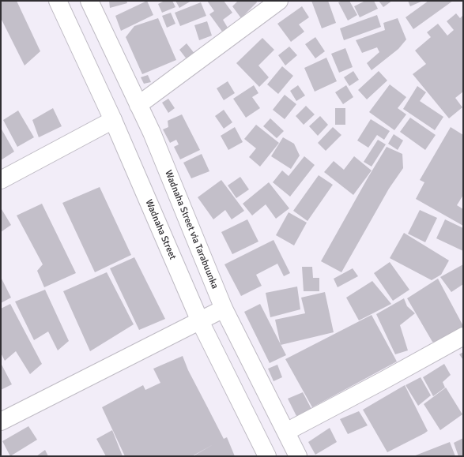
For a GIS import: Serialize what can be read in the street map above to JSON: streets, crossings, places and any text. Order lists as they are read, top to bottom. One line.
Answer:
{"streets":{"main road":["Wadnaha Street","Wadnaha Street via Tarabuunka"]}}
